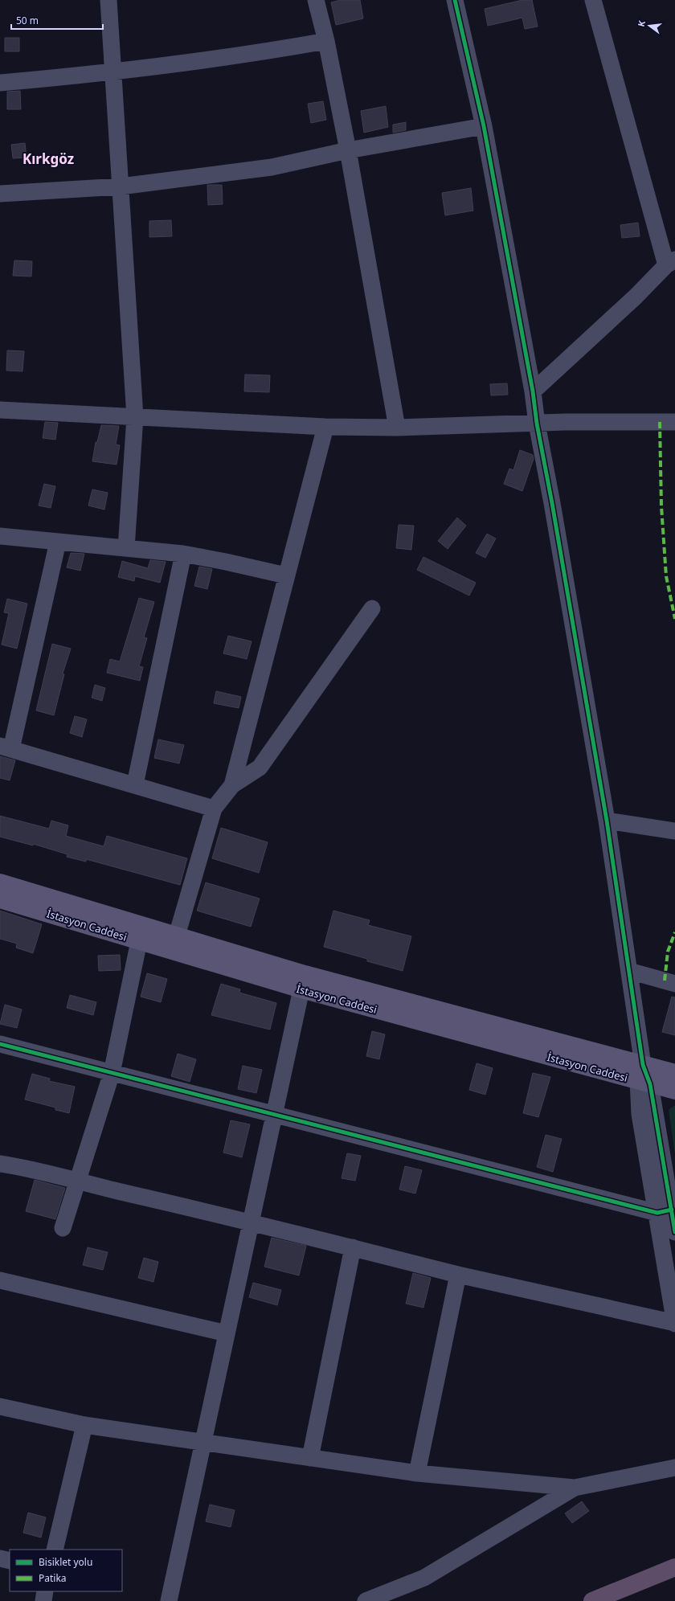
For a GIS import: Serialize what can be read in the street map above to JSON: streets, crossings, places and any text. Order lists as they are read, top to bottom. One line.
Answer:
{"streets":{"main road":["İstasyon Caddesi"]},"districts":["Kırkgöz"],"legend":["Bisiklet yolu","Patika"],"scale_bar":"50 m","north":"left"}
